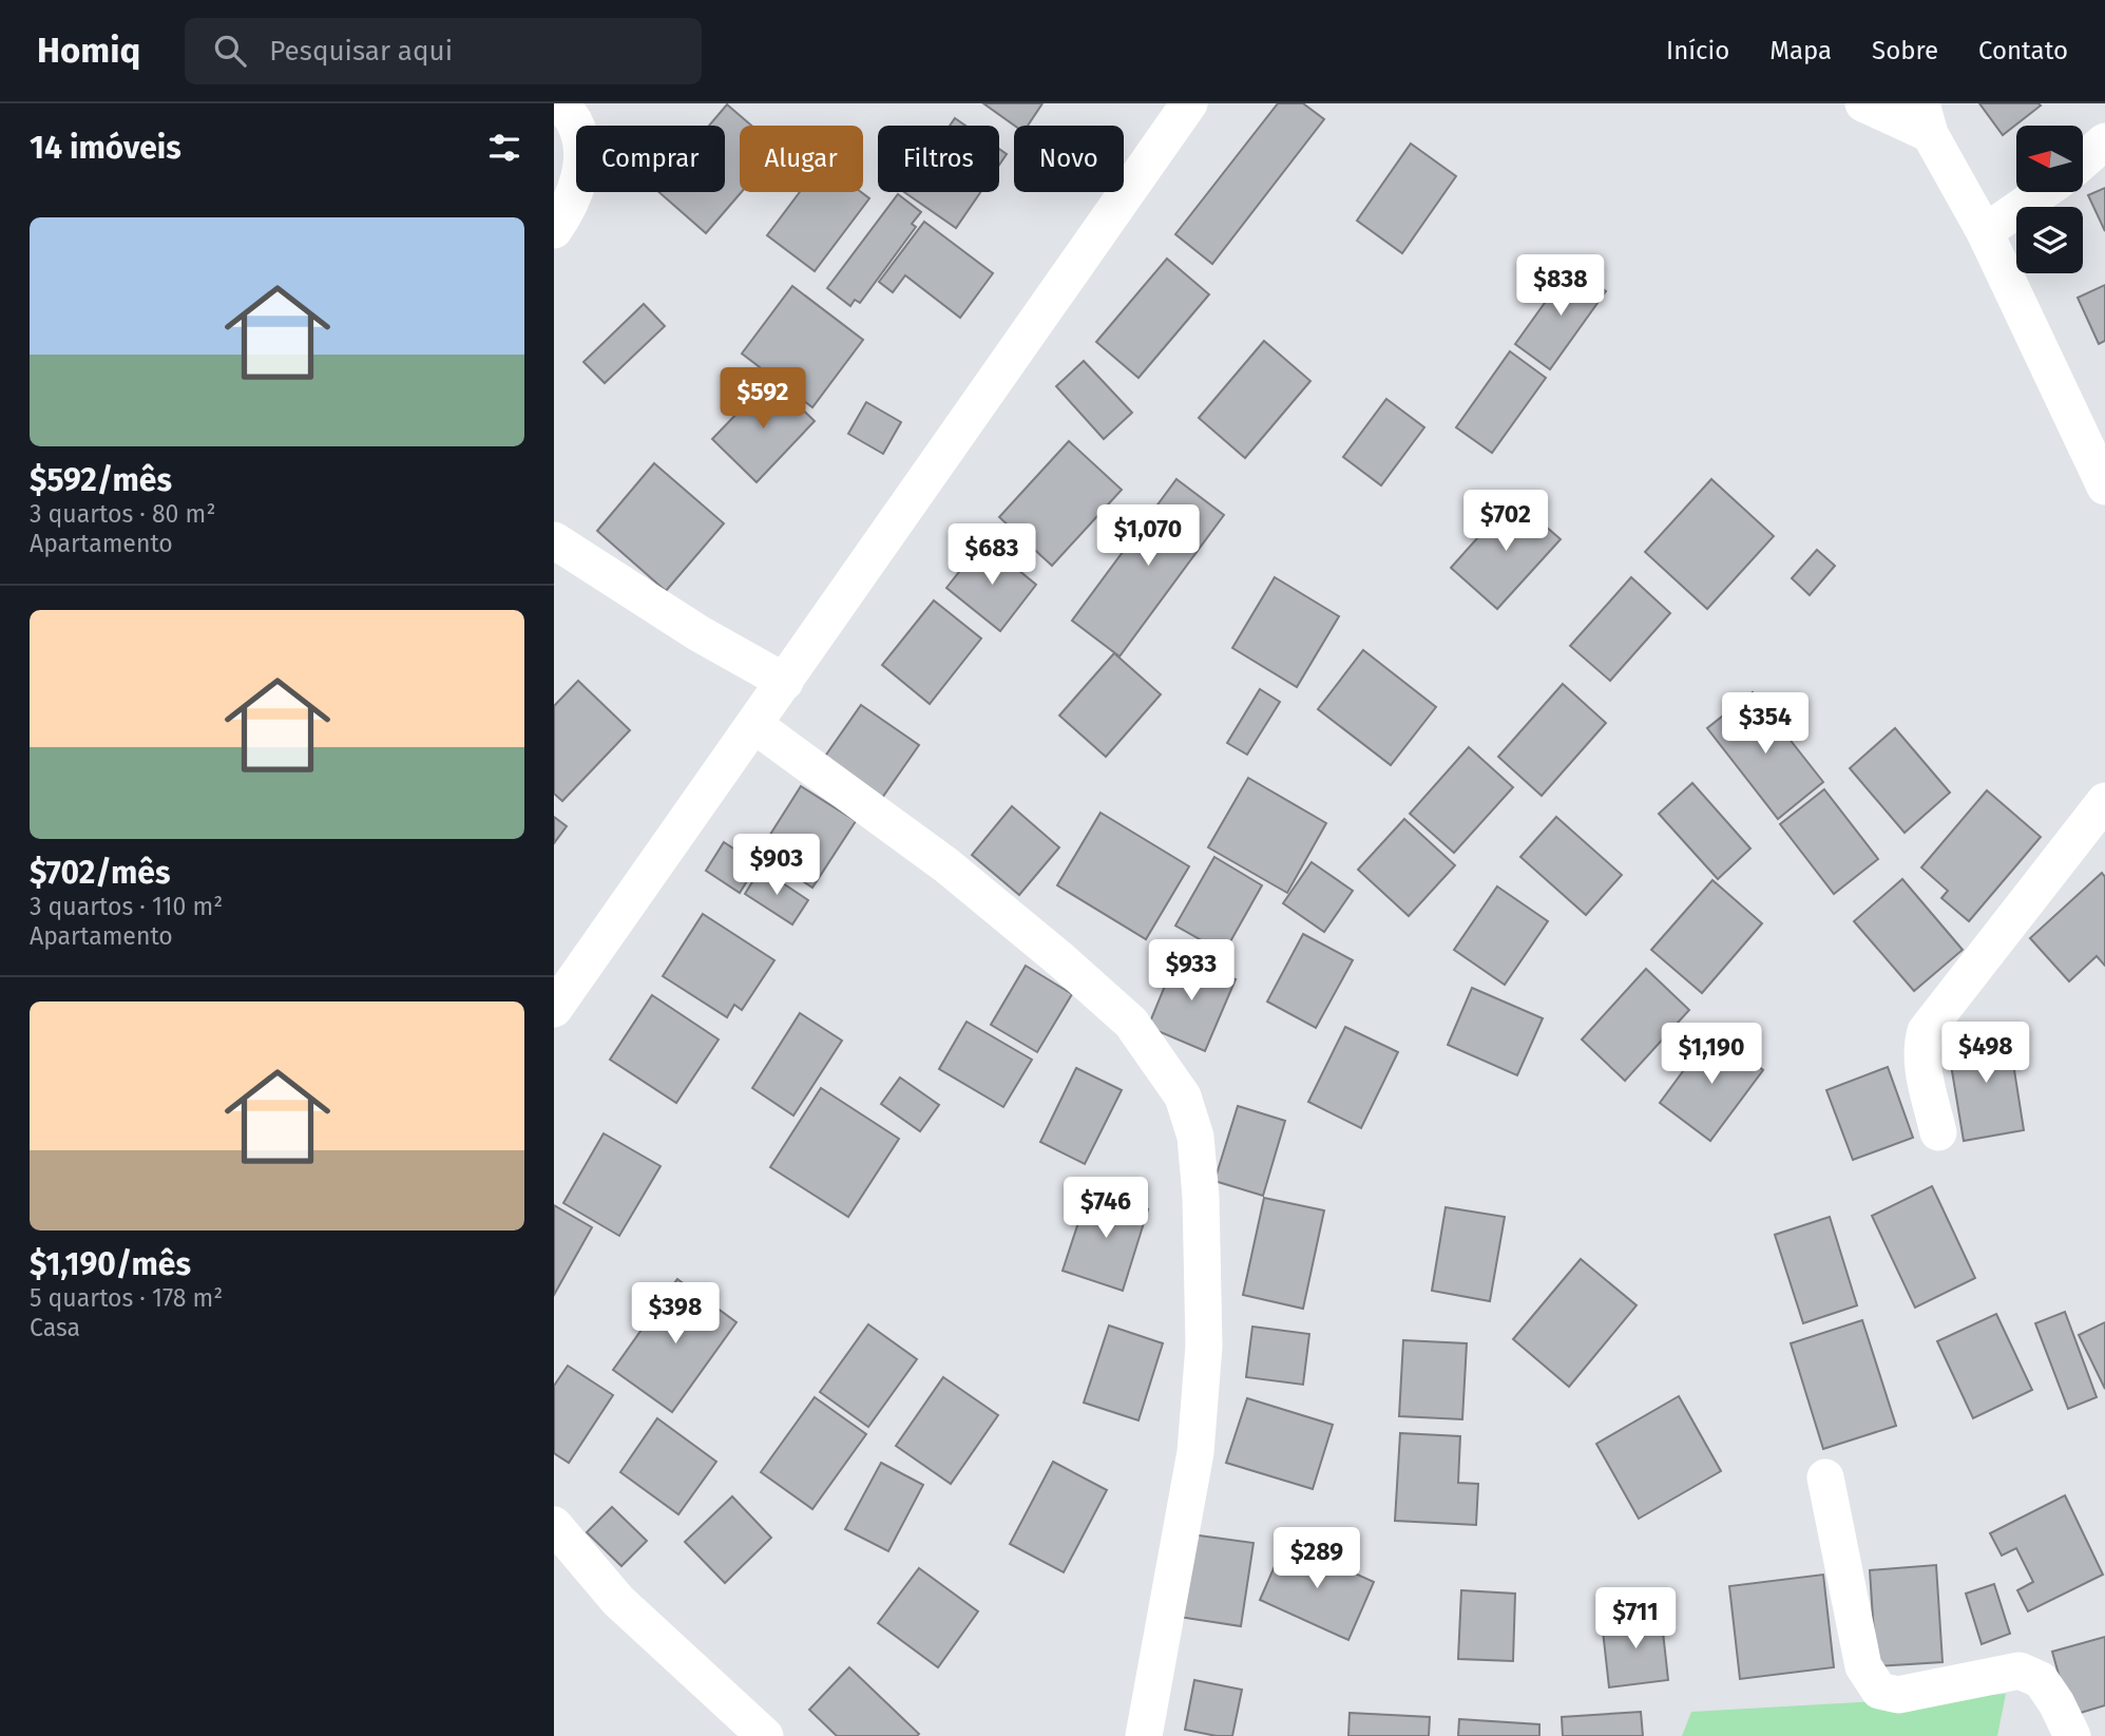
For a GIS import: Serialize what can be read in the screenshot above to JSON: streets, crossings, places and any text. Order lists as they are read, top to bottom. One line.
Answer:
{"north":"left","page":{"header":"Homiq","search":"Pesquisar aqui","nav":["Início","Mapa","Sobre","Contato"],"heading":"14 imóveis","chip":["Comprar","Alugar","Filtros","Novo"],"list":[{"name":"$592/mês","note":"3 quartos · 80 m² · Apartamento"},{"name":"$702/mês","note":"3 quartos · 110 m² · Apartamento"},{"name":"$1,190/mês","note":"5 quartos · 178 m² · Casa"}],"price":["$838","$592","$702","$1,070","$683","$354","$903","$933","$498","$1,190","$746","$398","$289","$711"]}}
